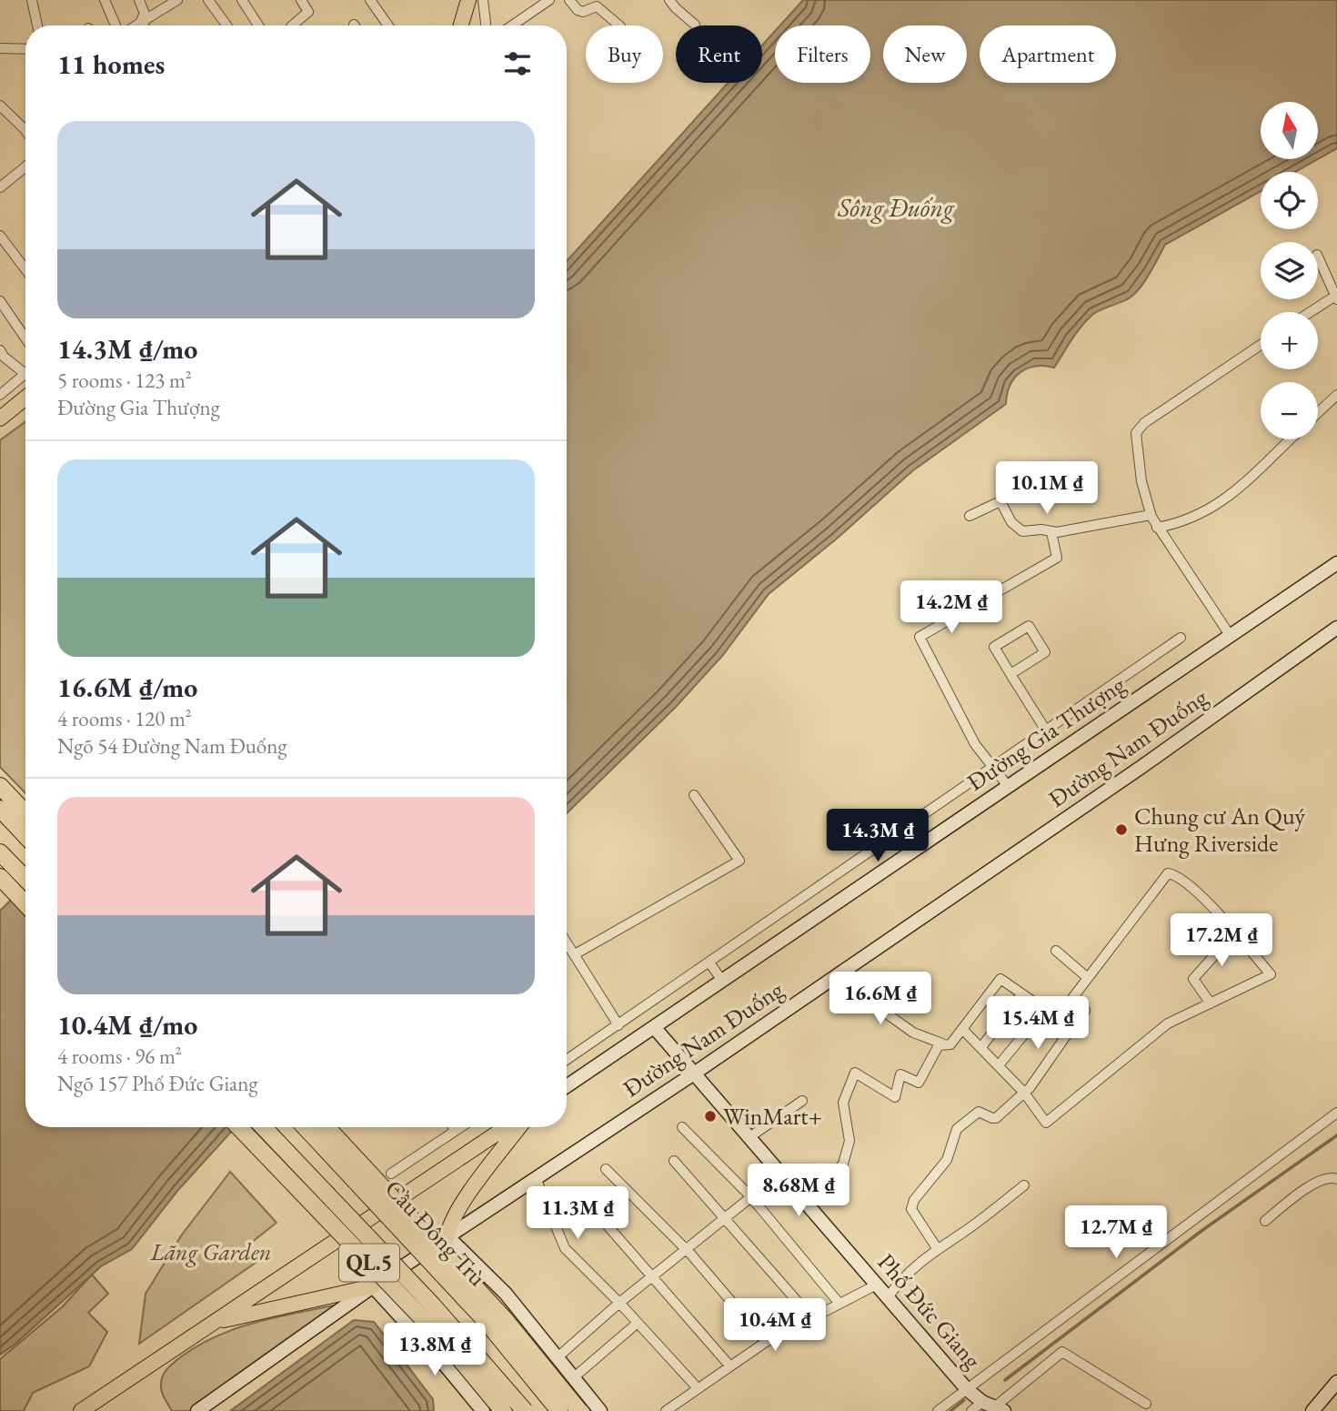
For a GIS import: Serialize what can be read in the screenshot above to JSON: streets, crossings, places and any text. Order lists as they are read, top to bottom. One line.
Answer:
{"streets":{"highway":["Cầu Đông Trù","QL.5"],"street":["Đường Gia Thượng","Đường Nam Đuống","Phố Đức Giang"]},"crossings":[["Đường Gia Thượng","Phố Đức Giang"],["Đường Nam Đuống","Phố Đức Giang"]],"water":["Sông Đuống"],"parks":["Lãng Garden"],"places":["Chung cư An Quý Hưng Riverside","WinMart+"],"north":"top","page":{"chip":["Buy","Rent","Filters","New","Apartment"],"heading":"11 homes","map_buttons":["+","−"],"list":[{"name":"14.3M ₫/mo","note":"5 rooms · 123 m² · Đường Gia Thượng"},{"name":"16.6M ₫/mo","note":"4 rooms · 120 m² · Ngõ 54 Đường Nam Đuống"},{"name":"10.4M ₫/mo","note":"4 rooms · 96 m² · Ngõ 157 Phố Đức Giang"}],"price":["10.1M ₫","14.2M ₫","14.3M ₫","17.2M ₫","16.6M ₫","15.4M ₫","8.68M ₫","11.3M ₫","12.7M ₫","10.4M ₫","13.8M ₫"]}}
